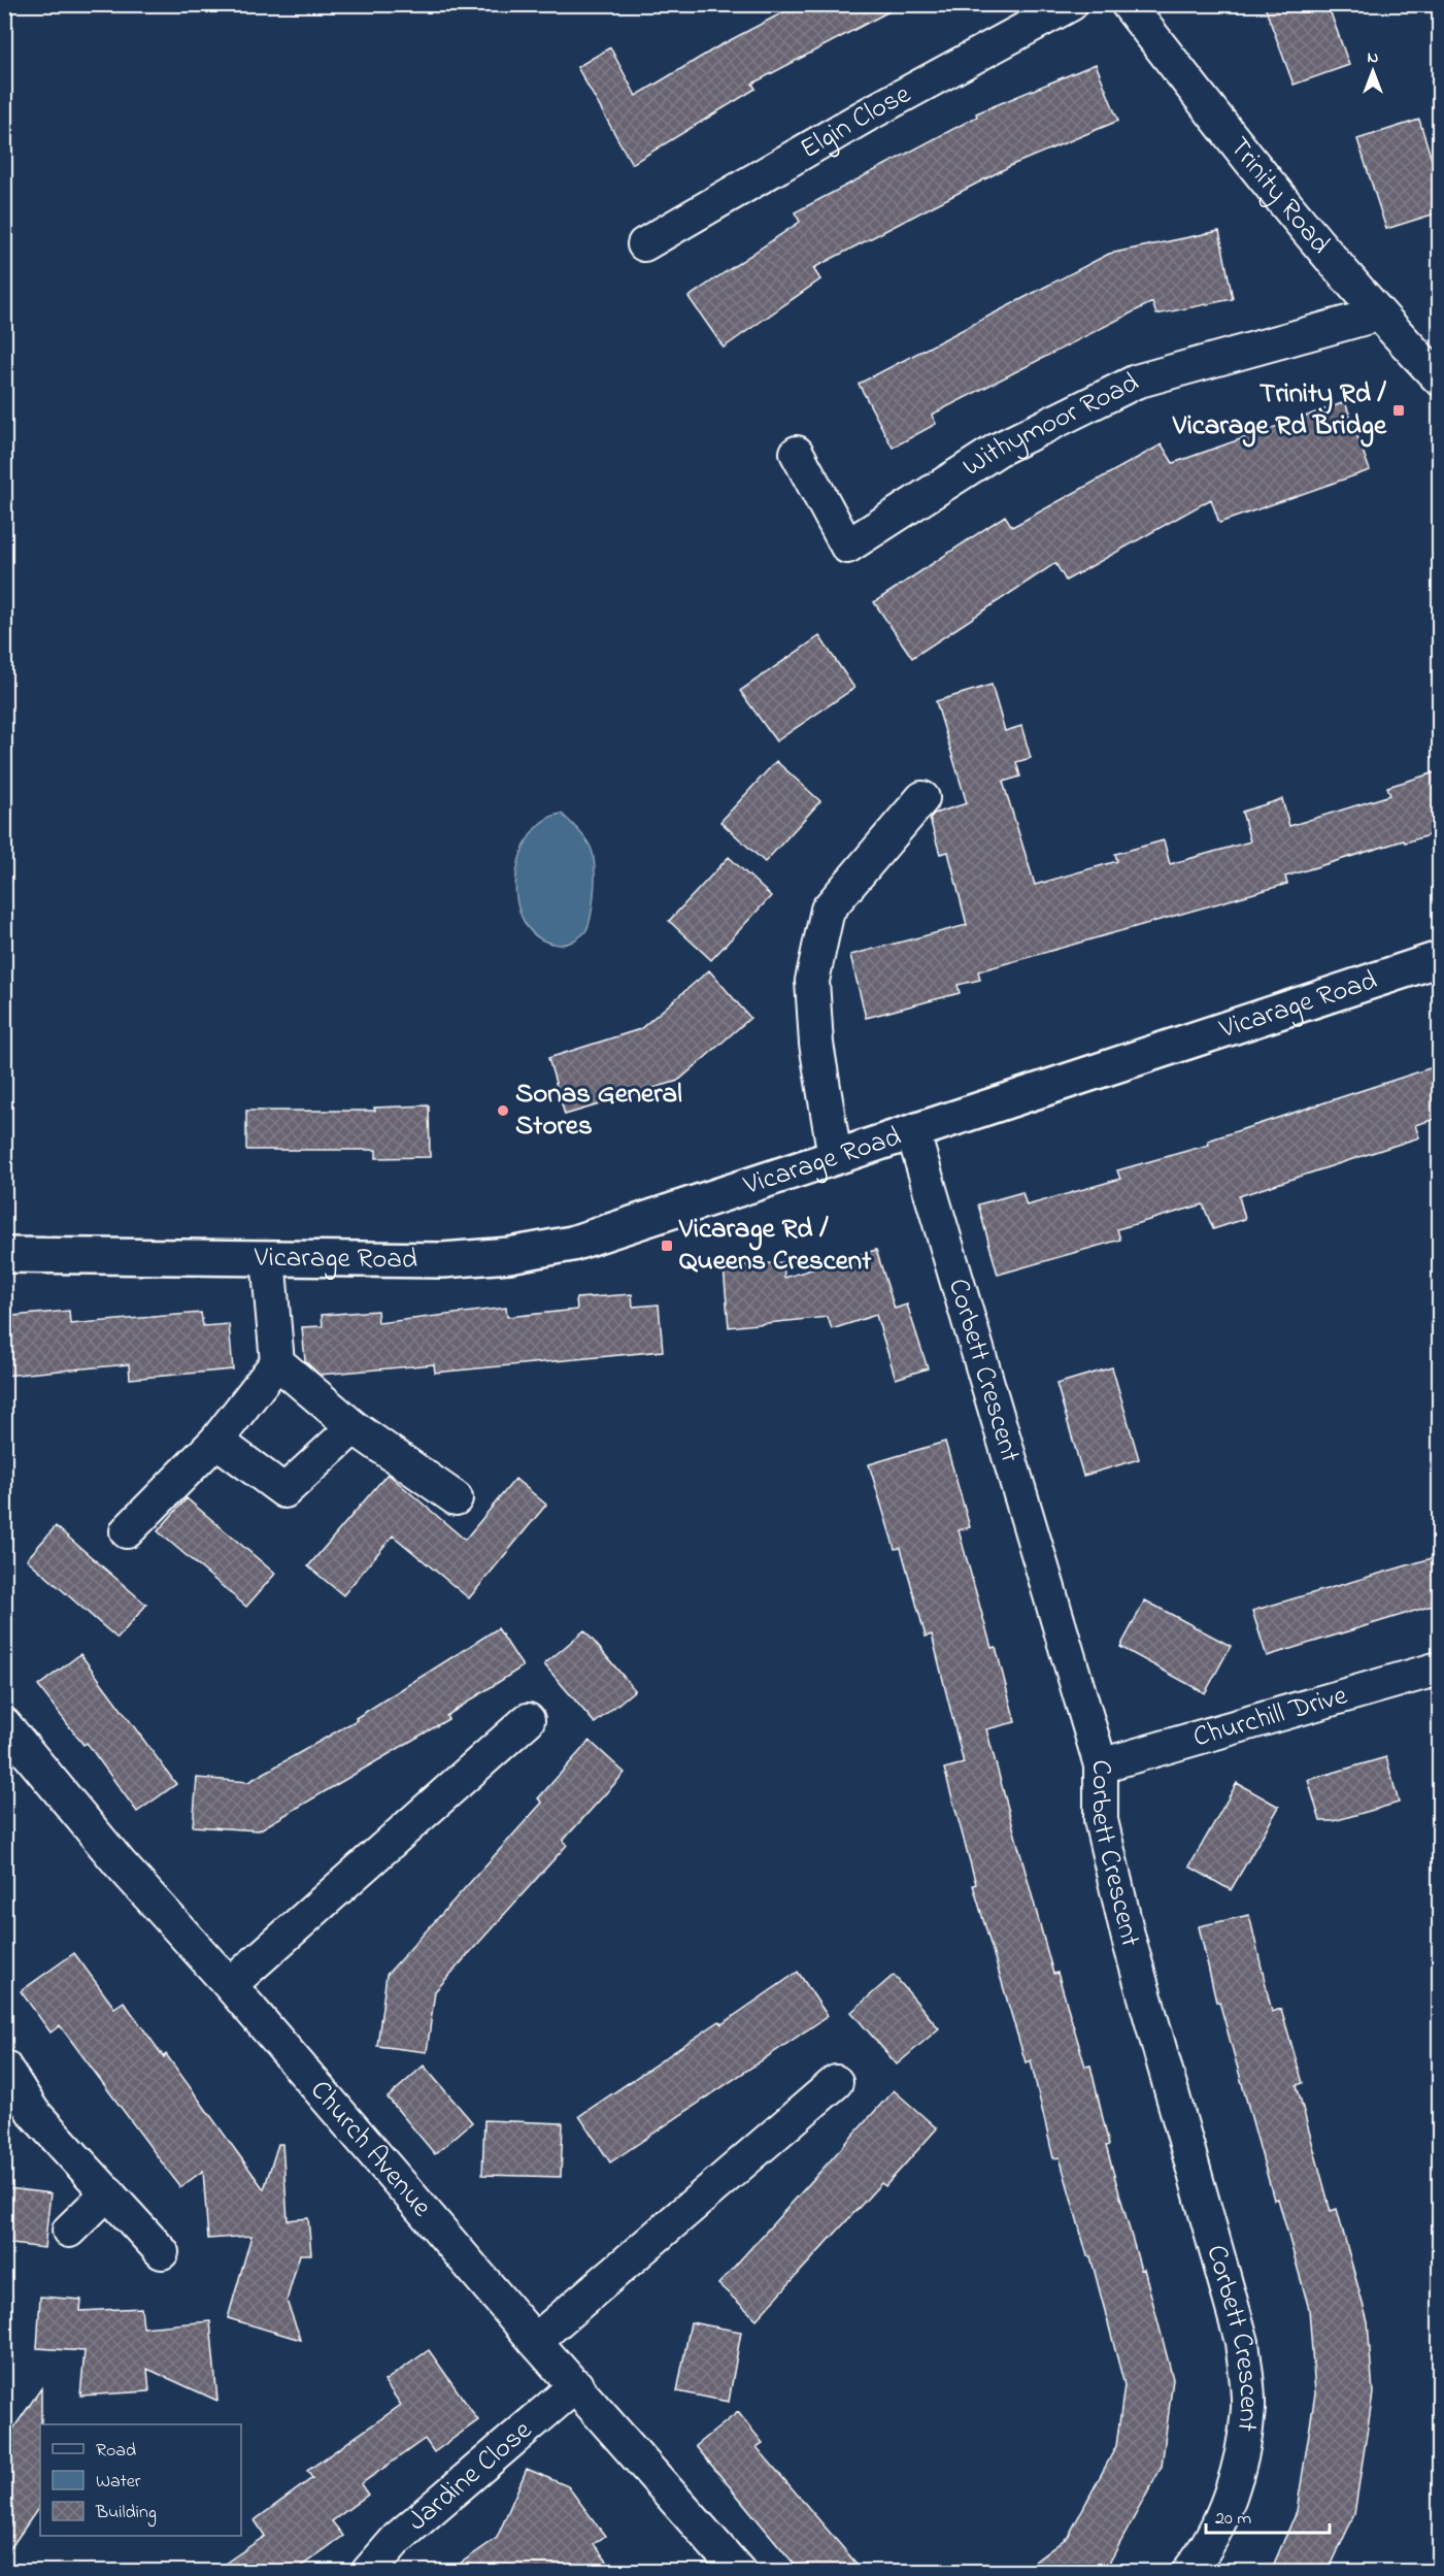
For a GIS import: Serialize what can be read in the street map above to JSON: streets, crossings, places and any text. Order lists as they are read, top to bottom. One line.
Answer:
{"streets":{"street":["Elgin Close","Trinity Road","Withymoor Road","Vicarage Road","Corbett Crescent","Churchill Drive","Church Avenue","Jardine Close"]},"crossings":[["Trinity Road","Withymoor Road"],["Vicarage Road","Corbett Crescent"],["Corbett Crescent","Churchill Drive"],["Church Avenue","Jardine Close"]],"places":{"transit":["Trinity Rd / Vicarage Rd Bridge","Vicarage Rd / Queens Crescent"],"other":["Sonas General Stores"]},"legend":["Road","Water","Building"],"scale_bar":"20 m","north":"top"}
